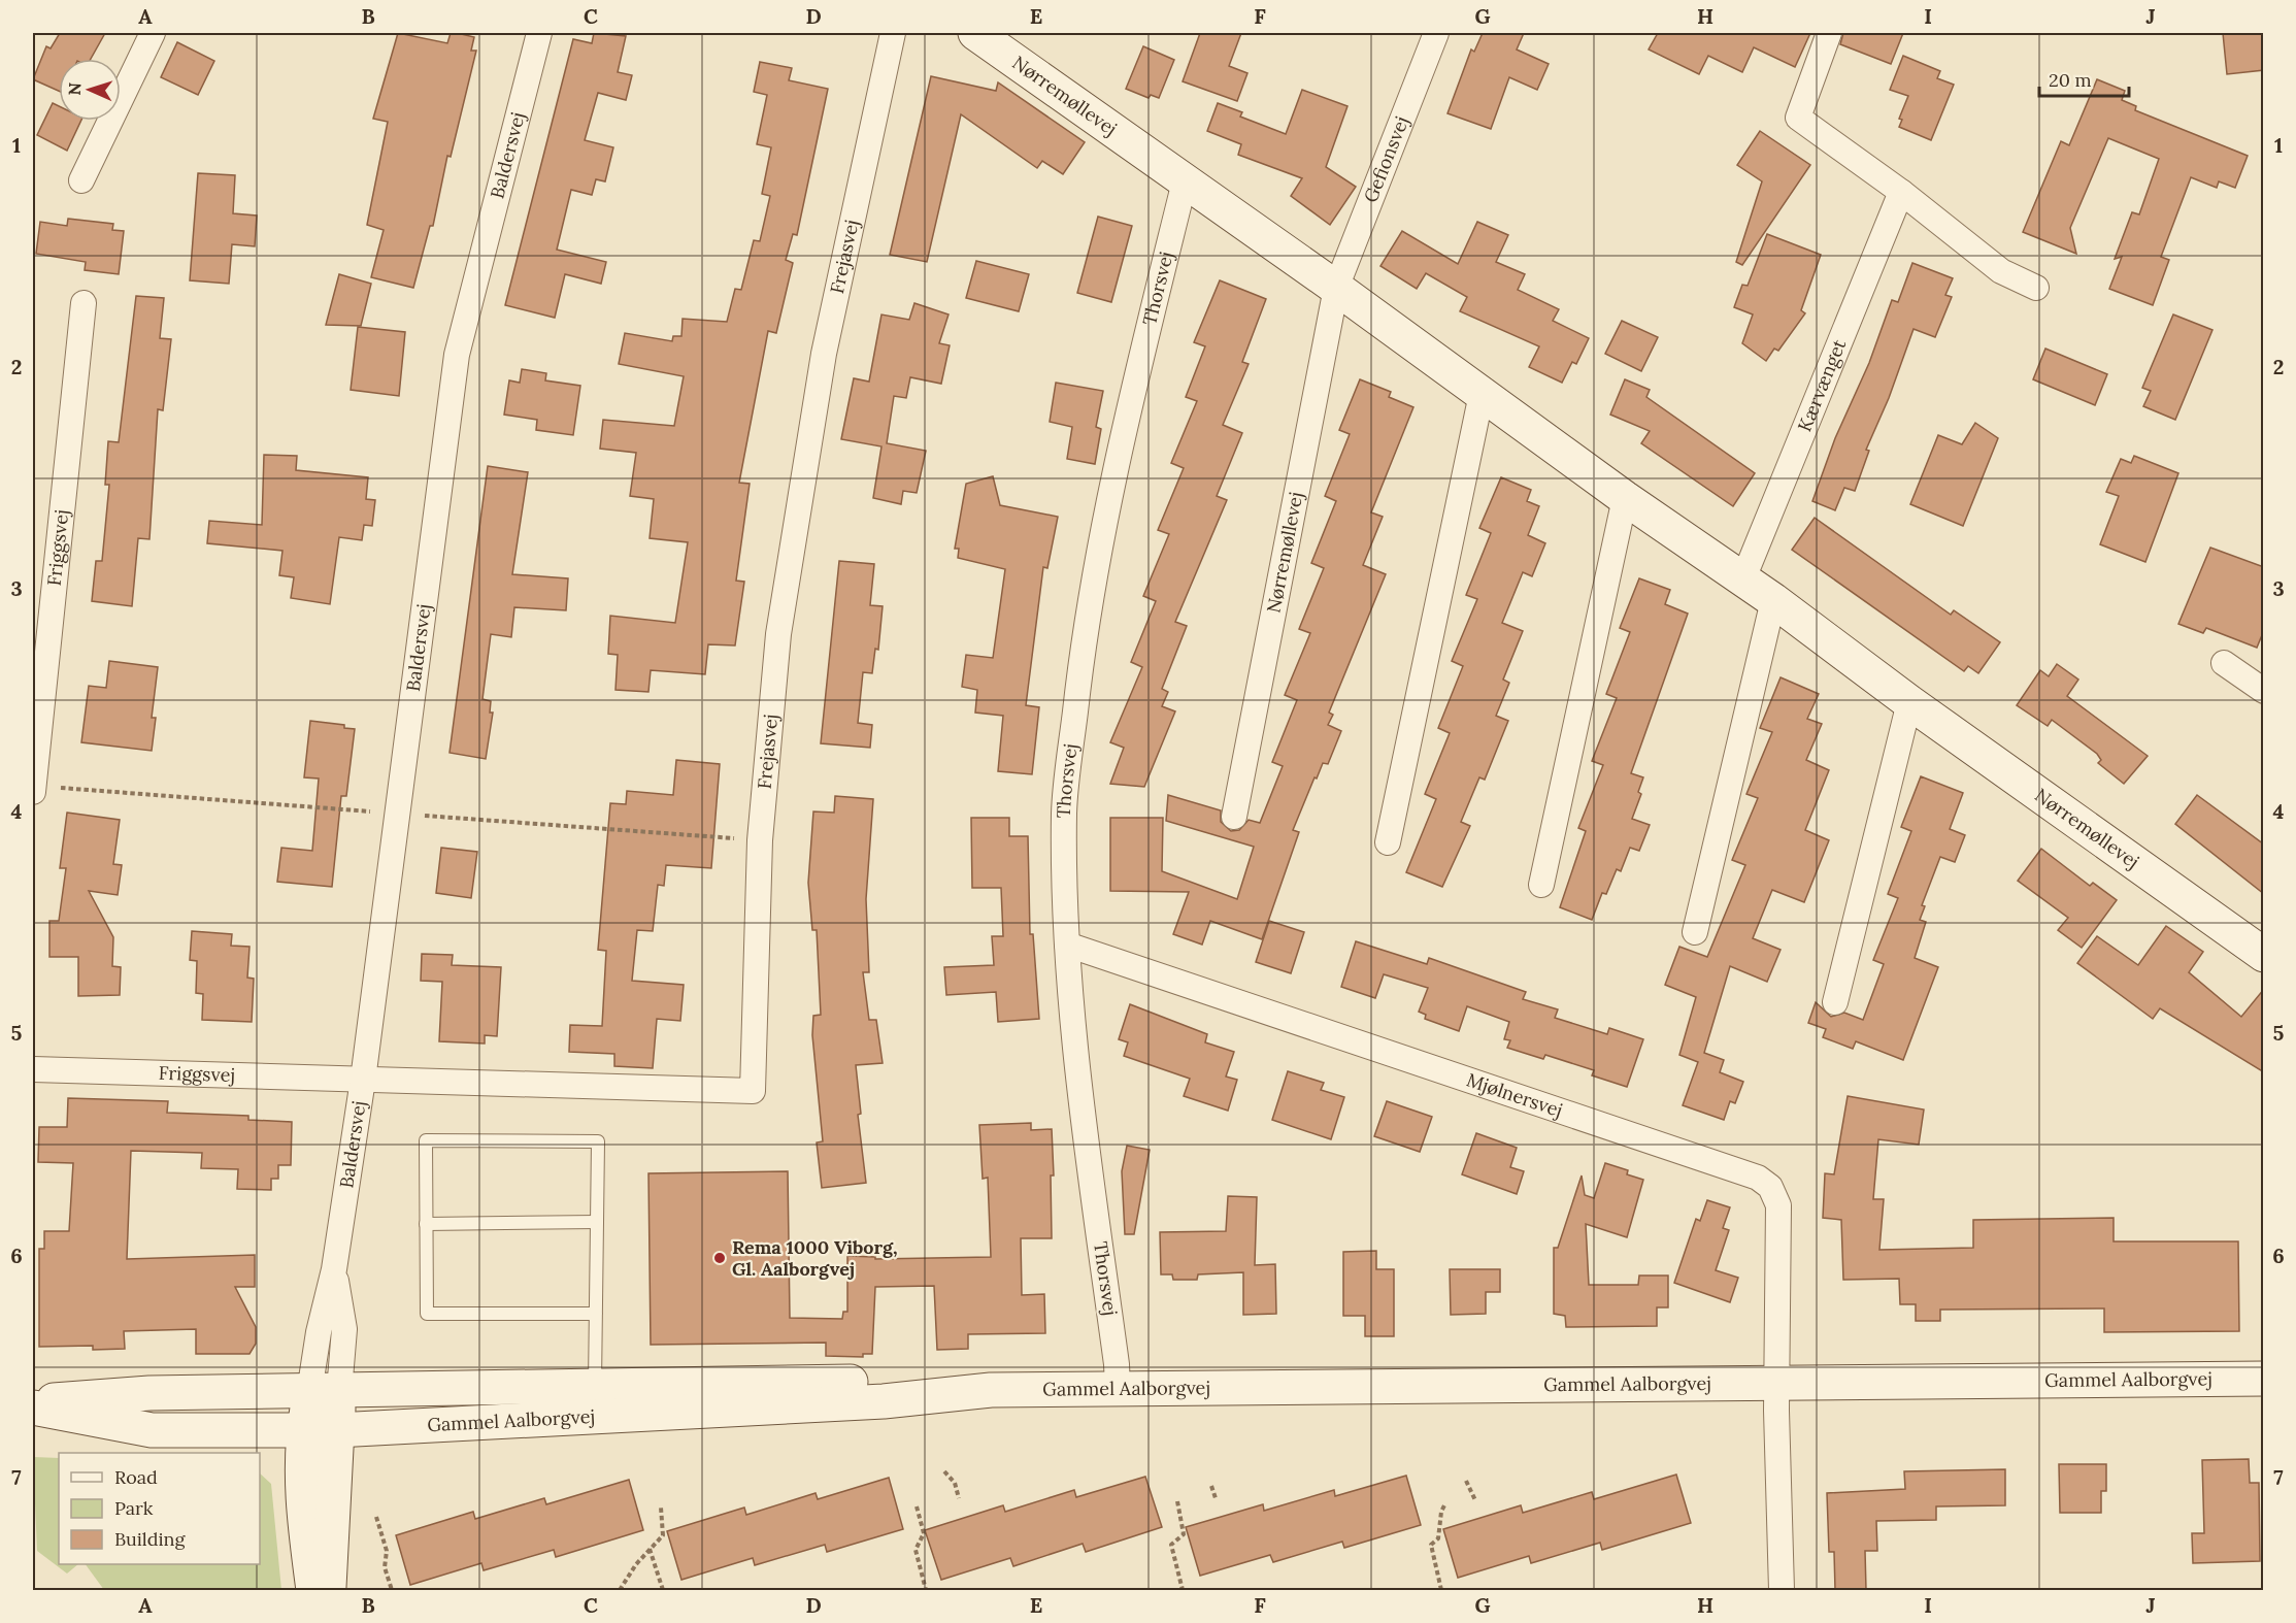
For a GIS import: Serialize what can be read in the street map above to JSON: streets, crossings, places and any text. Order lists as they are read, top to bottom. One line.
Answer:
{"streets":{"street":["Nørremøllevej","Baldersvej","Gefionsvej","Frejasvej","Thorsvej","Kærvænget","Friggsvej","Mjølnersvej","Gammel Aalborgvej"]},"crossings":[["Nørremøllevej","Gefionsvej"],["Nørremøllevej","Thorsvej"],["Nørremøllevej","Kærvænget"],["Baldersvej","Frejasvej"],["Baldersvej","Friggsvej"],["Baldersvej","Gammel Aalborgvej"],["Frejasvej","Friggsvej"],["Thorsvej","Mjølnersvej"],["Thorsvej","Gammel Aalborgvej"],["Mjølnersvej","Gammel Aalborgvej"]],"places":["Rema 1000 Viborg, Gl. Aalborgvej"],"legend":["Road","Park","Building"],"scale_bar":"20 m","north":"left","grid":{"columns":["A","B","C","D","E","F","G","H","I","J"],"rows":["1","2","3","4","5","6","7"]}}
